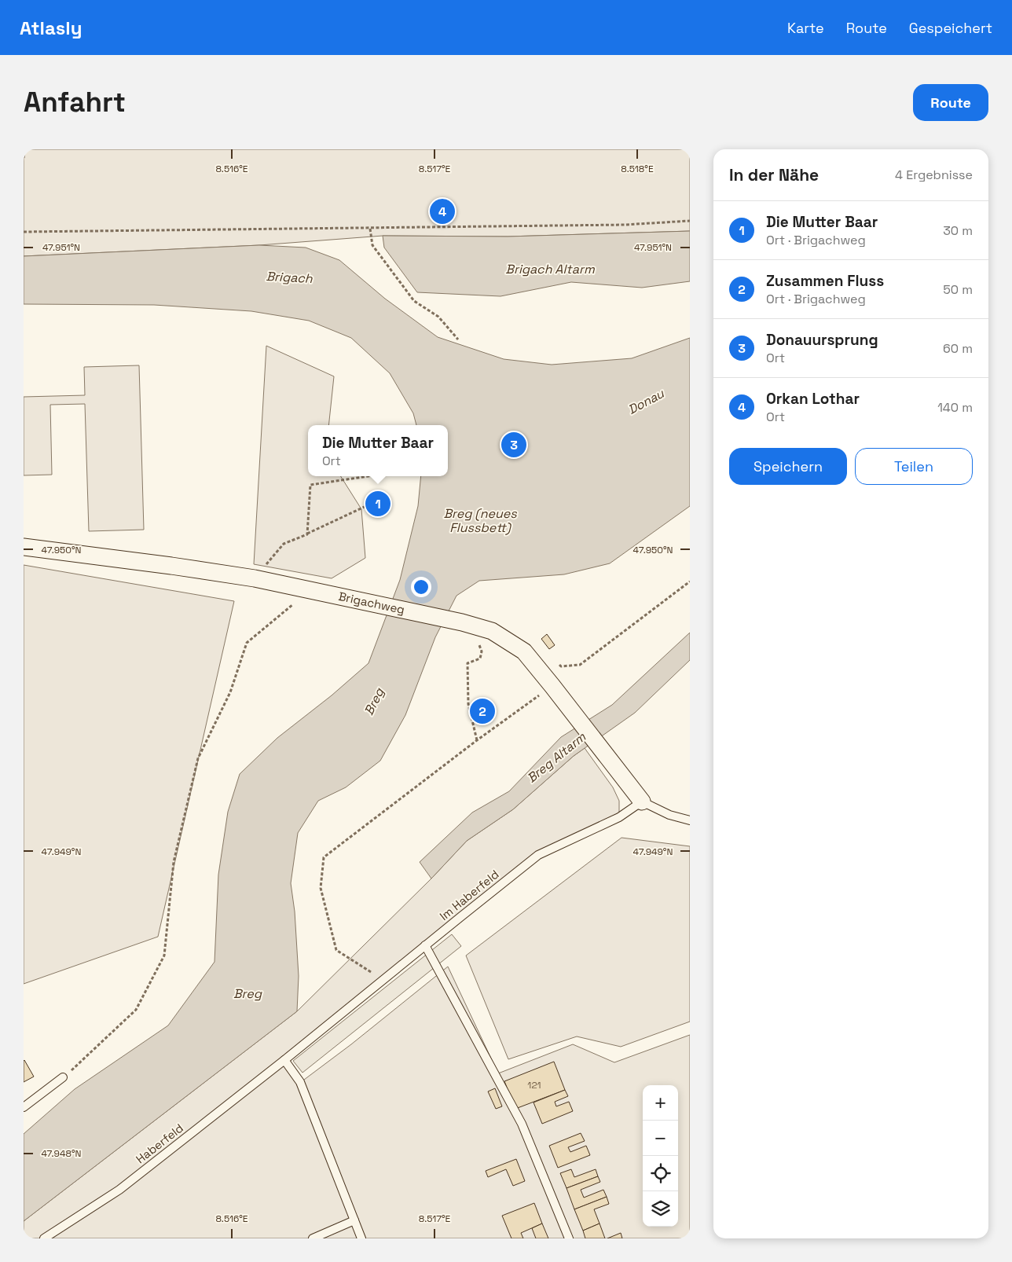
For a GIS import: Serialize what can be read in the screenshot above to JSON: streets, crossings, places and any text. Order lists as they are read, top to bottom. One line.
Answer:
{"streets":{"street":["Brigachweg"],"lane":["Im Haberfeld","Haberfeld"]},"crossings":[["Brigachweg","Im Haberfeld"],["Im Haberfeld","Haberfeld"]],"water":["Brigach Altarm","Brigach","Donau","Breg (neues Flussbett)","Breg","Breg Altarm"],"house_numbers":["121"],"page":{"header":"Atlasly","nav":["Karte","Route","Gespeichert"],"buttons":["Route",["Speichern","Teilen"]],"title":"Anfahrt","heading":["In der Nähe","4 Ergebnisse"],"pins":["4","3","1","2"],"list":[{"mark":"1","name":"Die Mutter Baar","note":"Ort · Brigachweg","value":"30 m"},{"mark":"2","name":"Zusammen Fluss","note":"Ort · Brigachweg","value":"50 m"},{"mark":"3","name":"Donauursprung","note":"Ort","value":"60 m"},{"mark":"4","name":"Orkan Lothar","note":"Ort","value":"140 m"}],"popup":["Die Mutter Baar","Ort"],"map_buttons":["+","−"]},"coordinates":["8.516°E","8.517°E","8.518°E","47.951°N","47.950°N","47.949°N","47.948°N"]}
